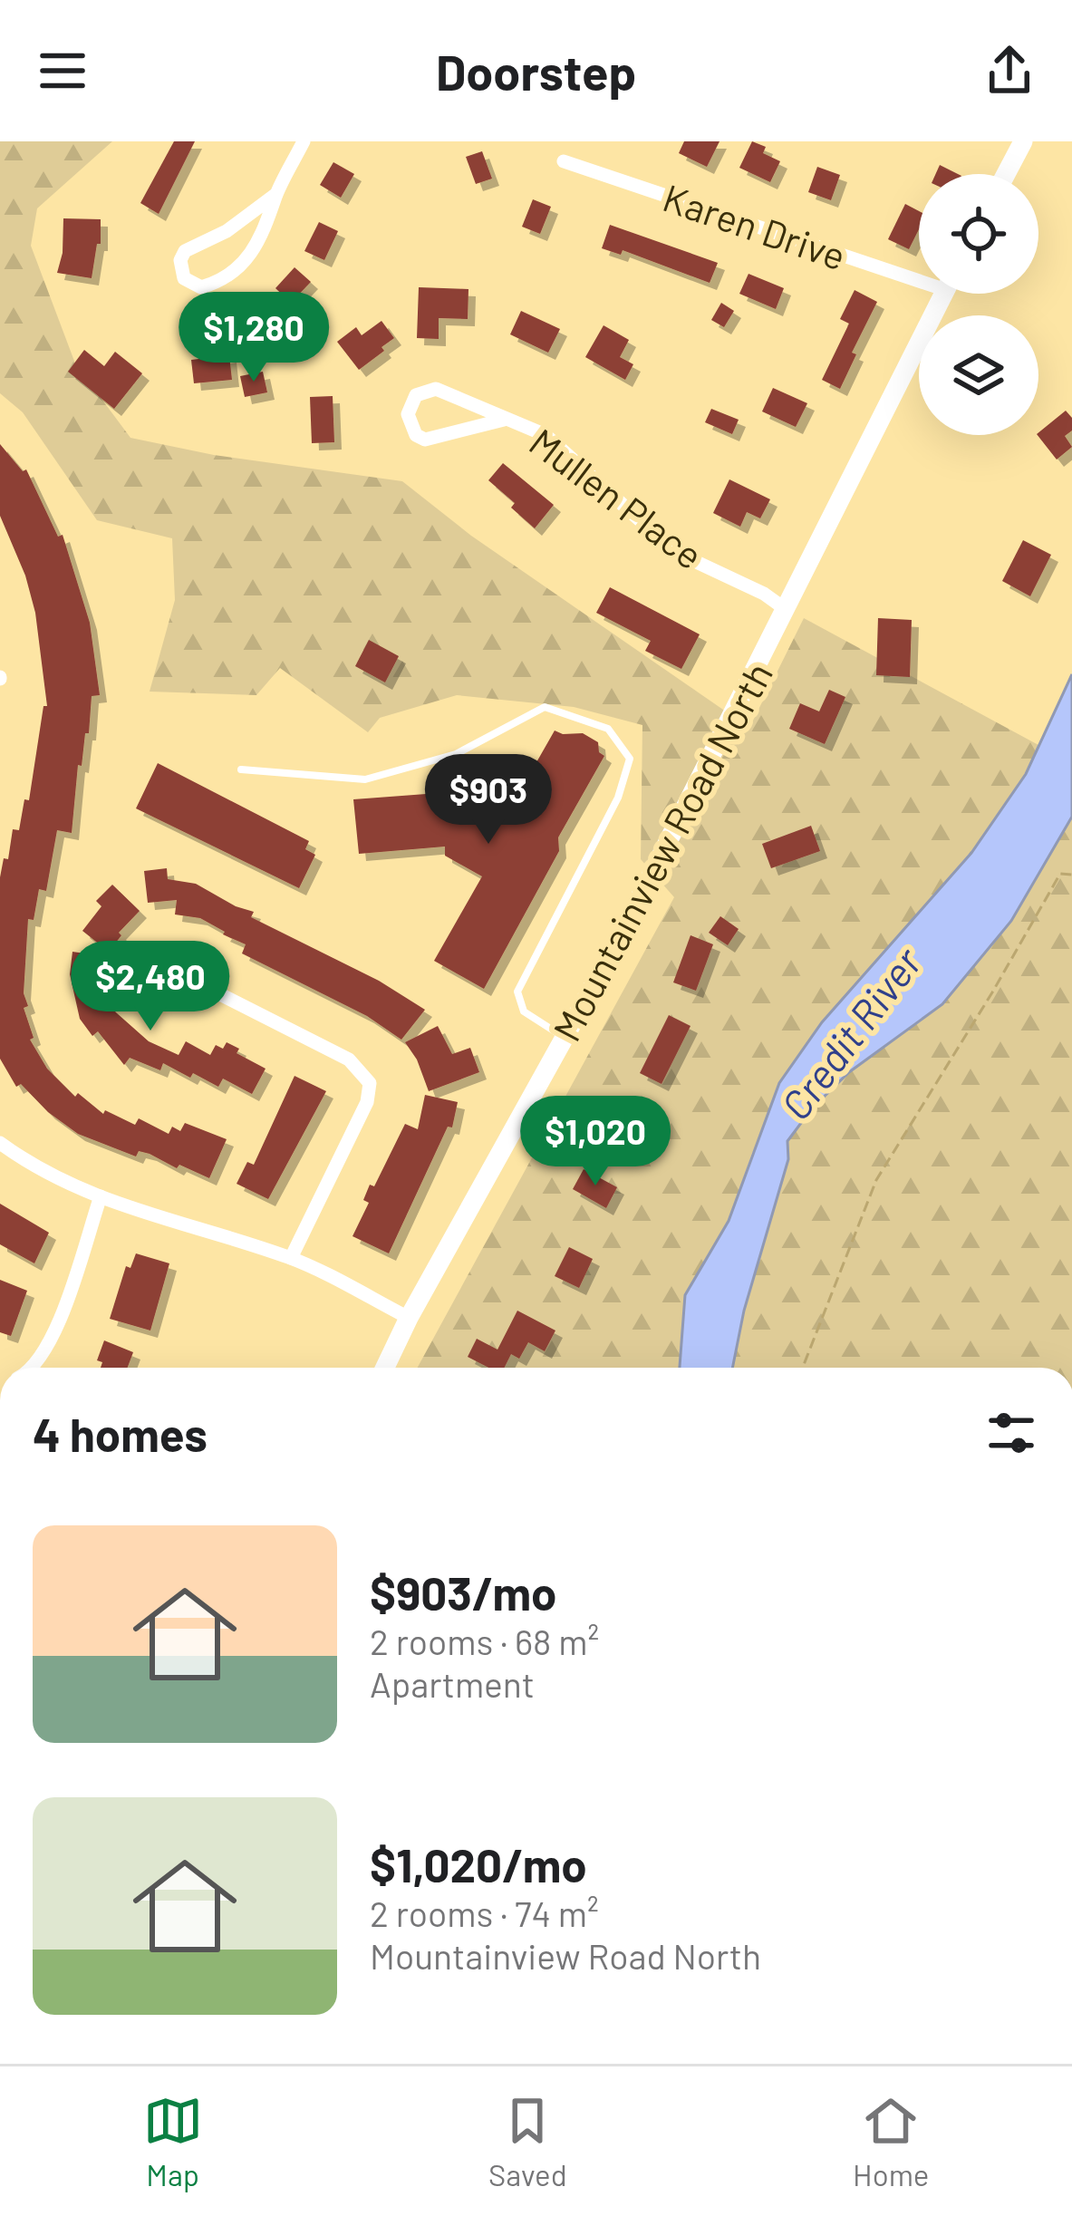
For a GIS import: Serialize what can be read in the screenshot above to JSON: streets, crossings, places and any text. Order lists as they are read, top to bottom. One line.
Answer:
{"streets":{"main road":["Mountainview Road North"],"street":["Karen Drive","Mullen Place"]},"crossings":[["Mullen Place","Mountainview Road North"]],"water":["Credit River"],"page":{"header":"Doorstep","price":["$1,280","$903","$2,480","$1,020"],"heading":"4 homes","list":[{"name":"$903/mo","note":"2 rooms · 68 m² · Apartment"},{"name":"$1,020/mo","note":"2 rooms · 74 m² · Mountainview Road North"}],"tabs":["Map","Saved","Home"]}}
